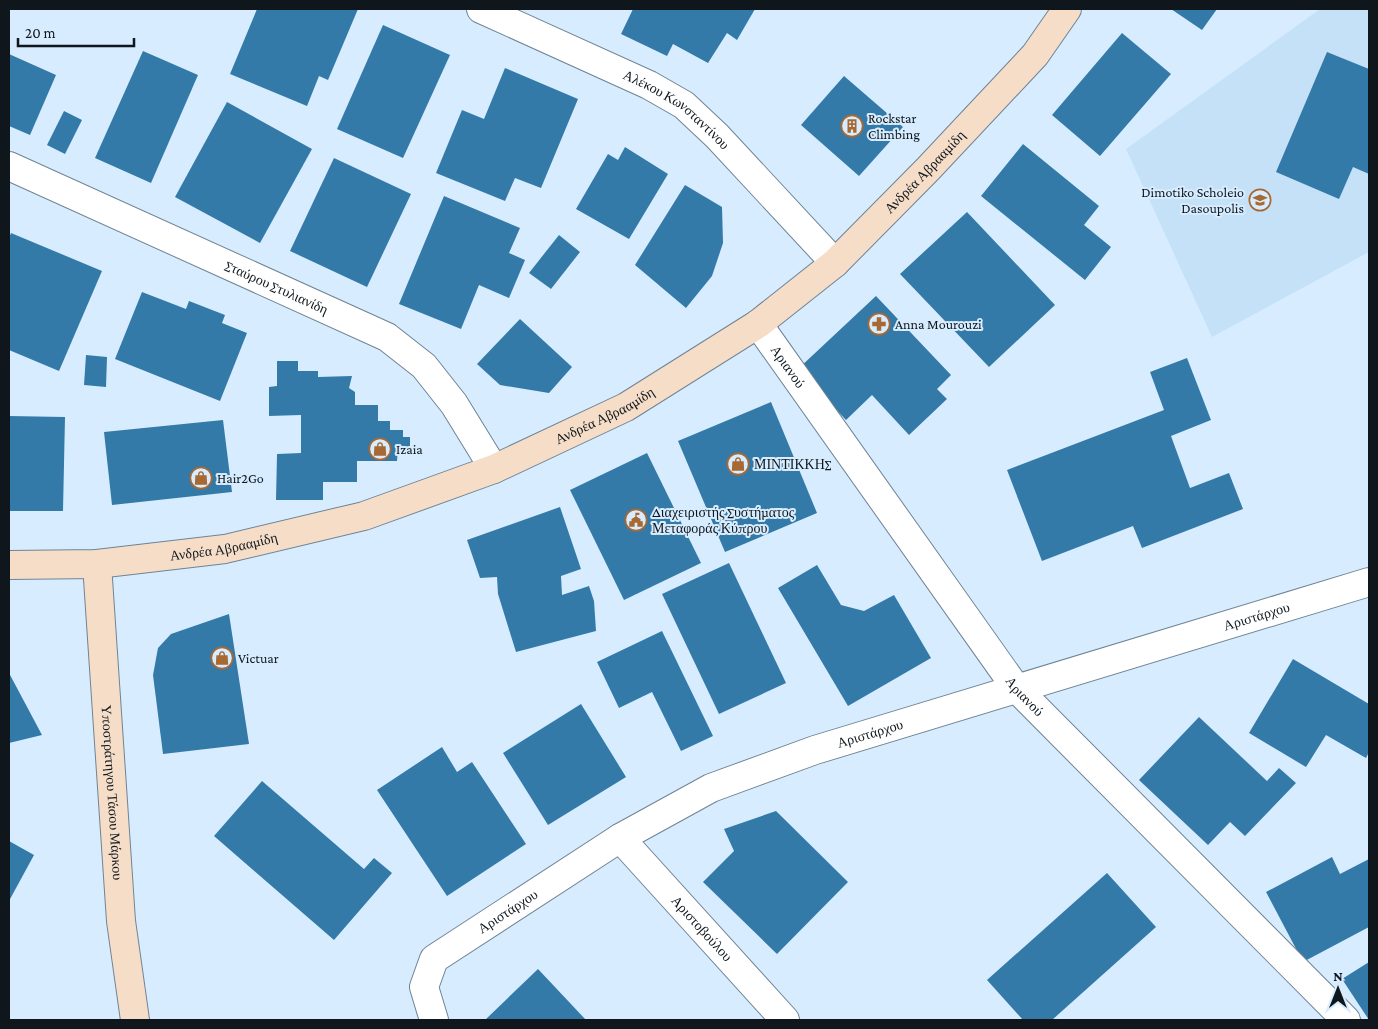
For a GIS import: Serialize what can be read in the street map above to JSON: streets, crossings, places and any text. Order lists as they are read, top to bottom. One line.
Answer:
{"streets":{"main road":["Ανδρέα Αβρααμίδη","Υποστράτηγου Τάσου Μάρκου"],"street":["Αλέκου Κωνσταντίνου","Σταύρου Στυλιανίδη","Αριανού","Αριστάρχου","Αριστοβούλου"]},"crossings":[["Αλέκου Κωνσταντίνου","Ανδρέα Αβρααμίδη"],["Ανδρέα Αβρααμίδη","Σταύρου Στυλιανίδη"],["Ανδρέα Αβρααμίδη","Αριανού"],["Ανδρέα Αβρααμίδη","Υποστράτηγου Τάσου Μάρκου"],["Αριανού","Αριστάρχου"],["Αριστάρχου","Αριστοβούλου"]],"places":{"building":["Rockstar Climbing"],"school or university":["Dimotiko Scholeio Dasoupolis"],"pharmacy":["Anna Mourouzi"],"shop":["Izaia","ΜΙΝΤΙΚΚΗΣ","Hair2Go","Victuar"],"public building":["Διαχειριστής Συστήματος Μεταφοράς Κύπρου"]},"scale_bar":"20 m","north":"top"}
